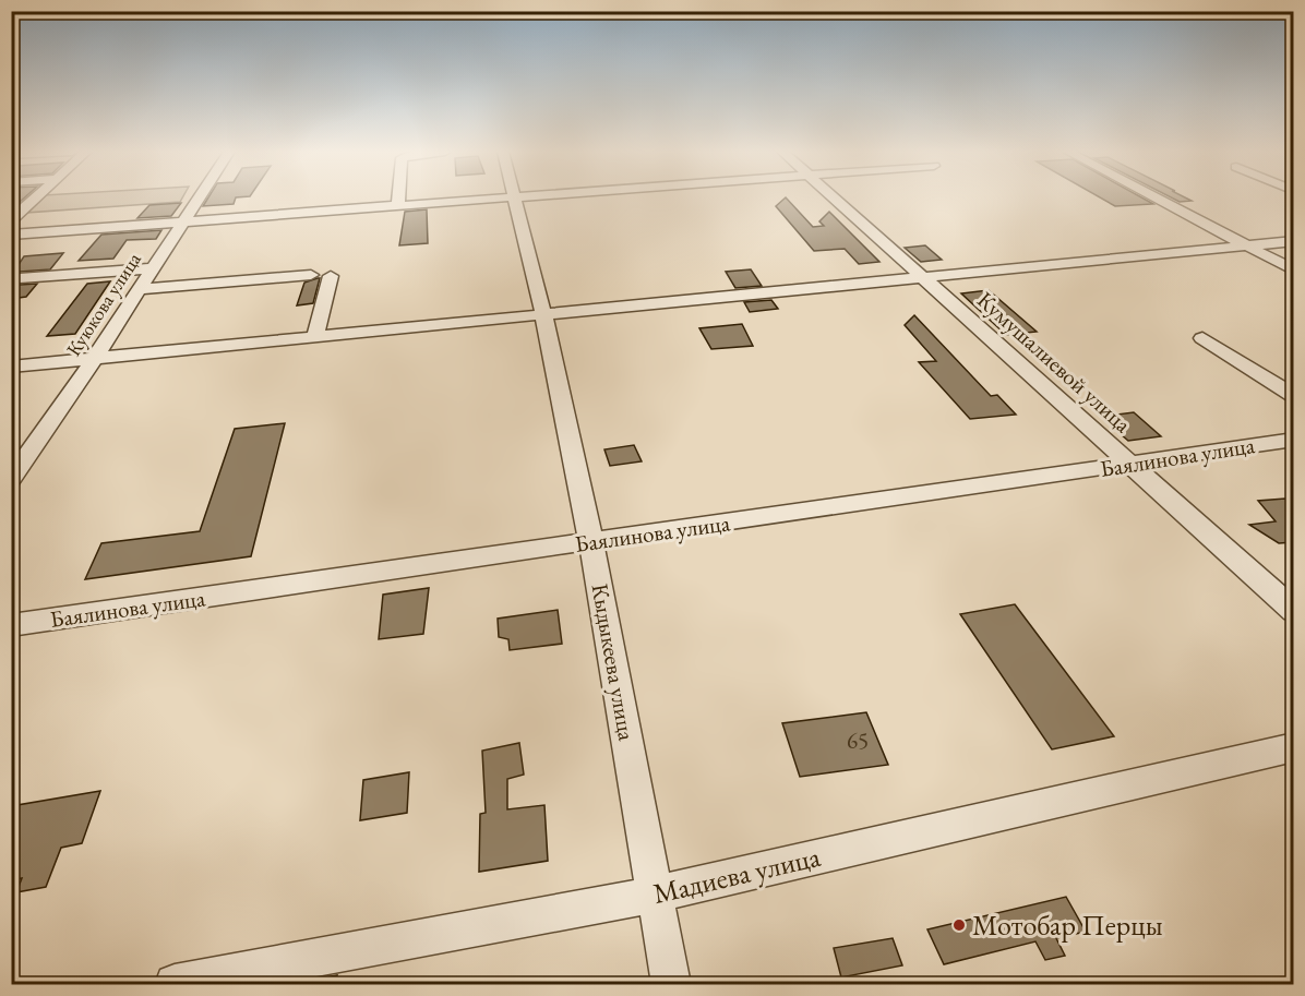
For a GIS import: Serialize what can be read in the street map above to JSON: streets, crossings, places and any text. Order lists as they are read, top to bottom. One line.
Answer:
{"streets":{"street":["Куюкова улица","Кумушалиевой улица","Баялинова улица","Кыдыкеева улица","Мадиева улица"]},"crossings":[["Кумушалиевой улица","Баялинова улица"],["Баялинова улица","Кыдыкеева улица"],["Кыдыкеева улица","Мадиева улица"]],"places":["Мотобар Перцы"],"house_numbers":["65"]}
